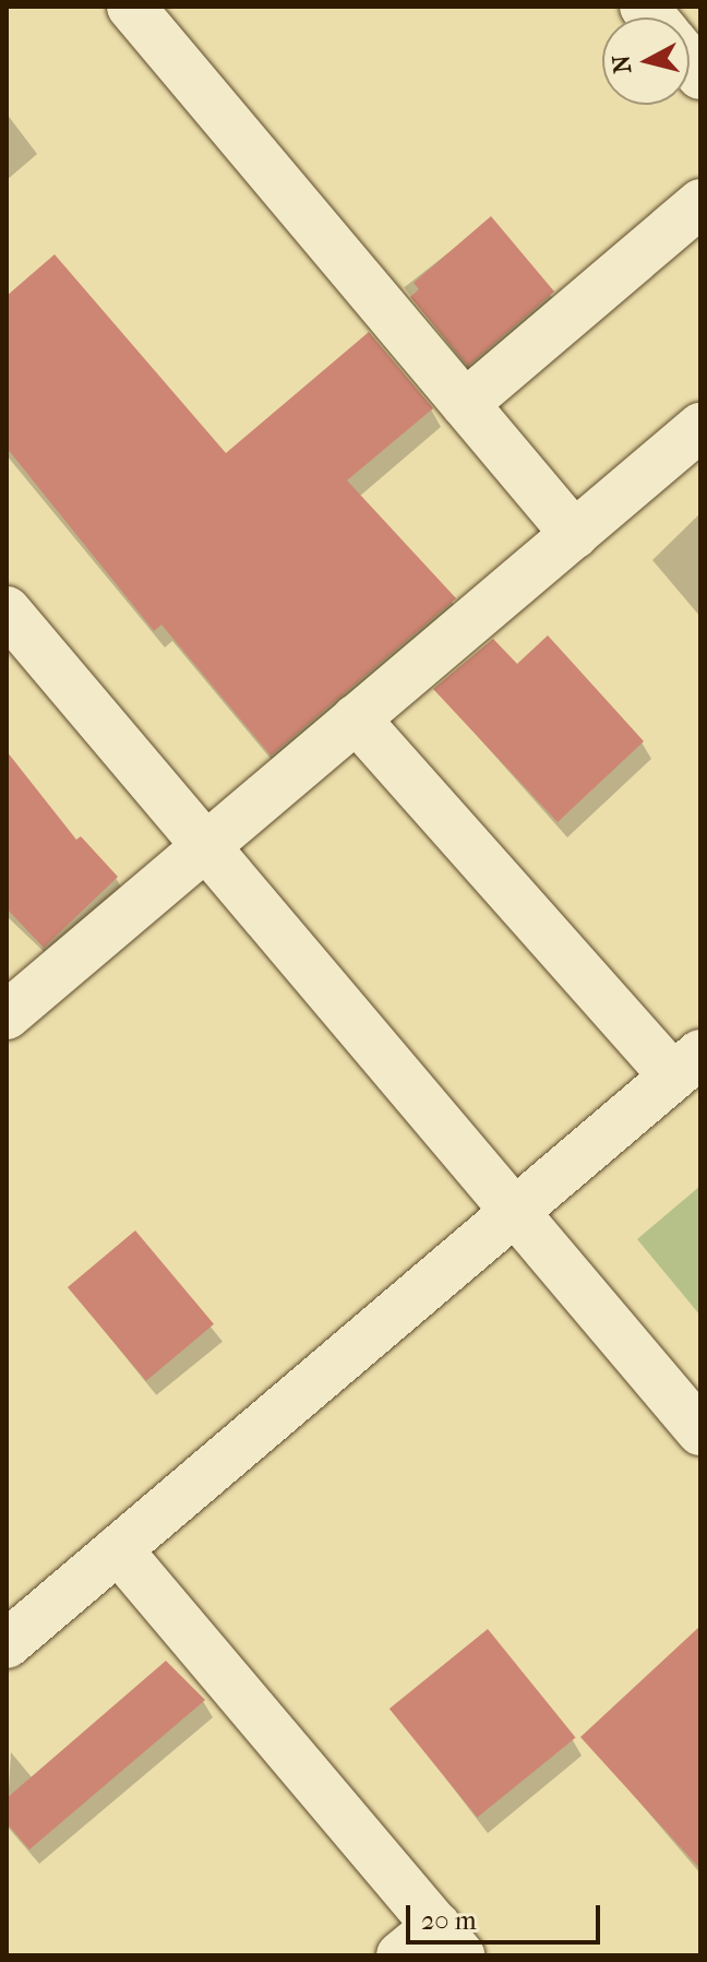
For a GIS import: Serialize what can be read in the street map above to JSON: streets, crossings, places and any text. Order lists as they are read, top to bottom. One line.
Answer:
{"scale_bar":"20 m","north":"left"}
